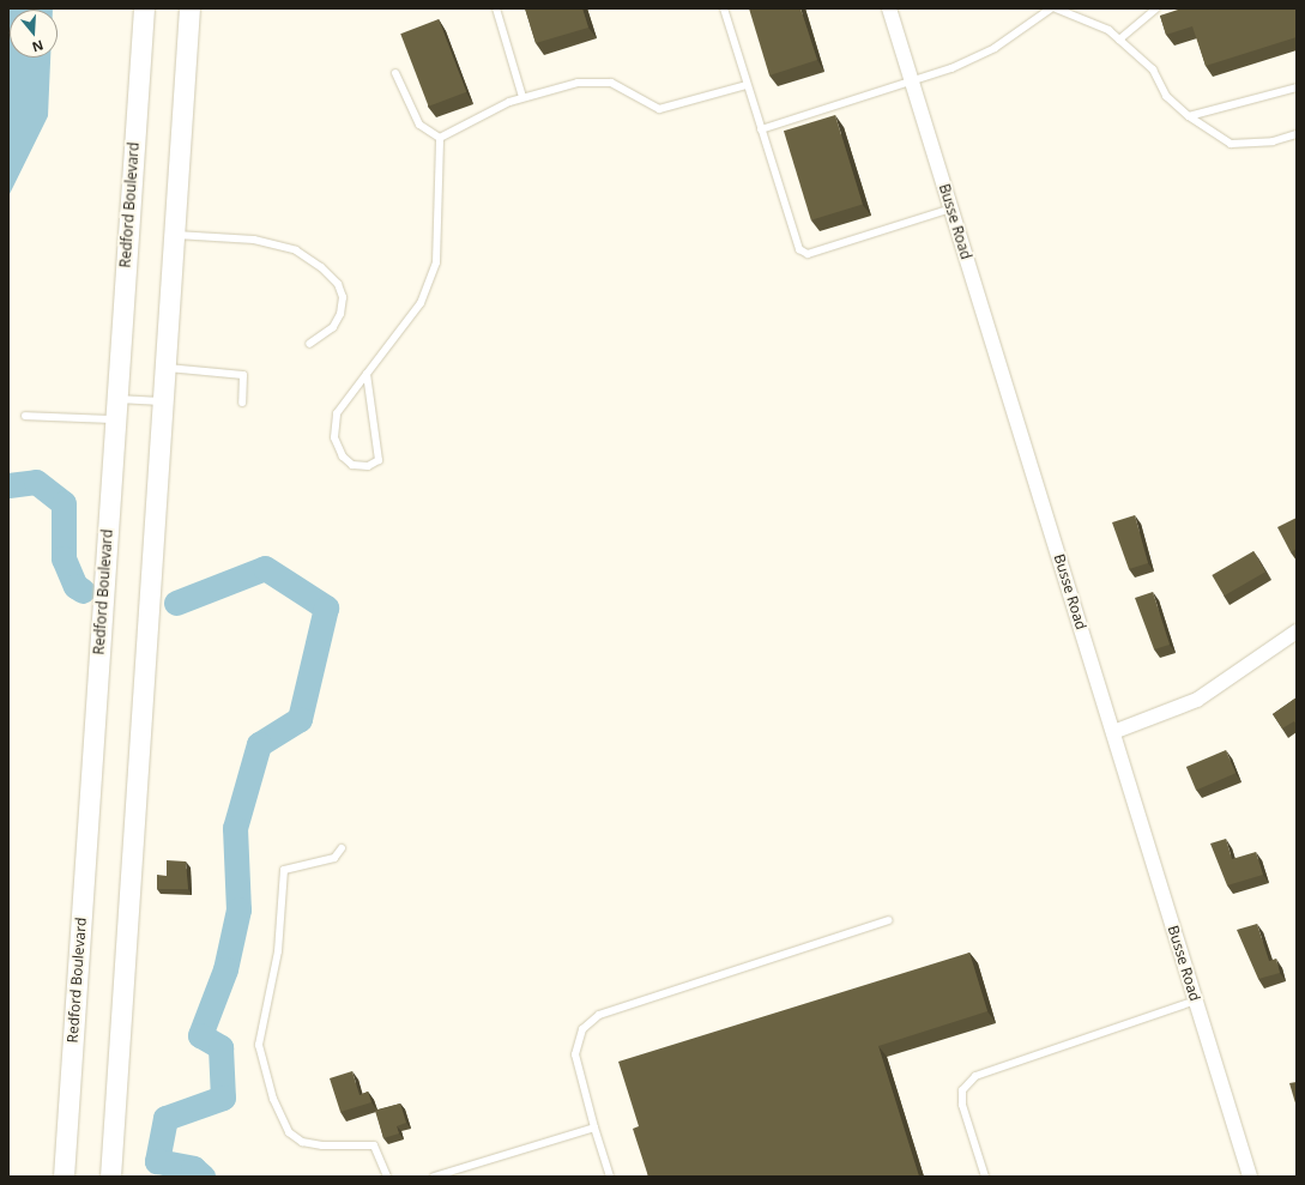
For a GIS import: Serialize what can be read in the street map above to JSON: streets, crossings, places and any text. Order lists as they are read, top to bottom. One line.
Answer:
{"streets":{"main road":["Redford Boulevard"],"street":["Busse Road"]},"north":"bottom"}
